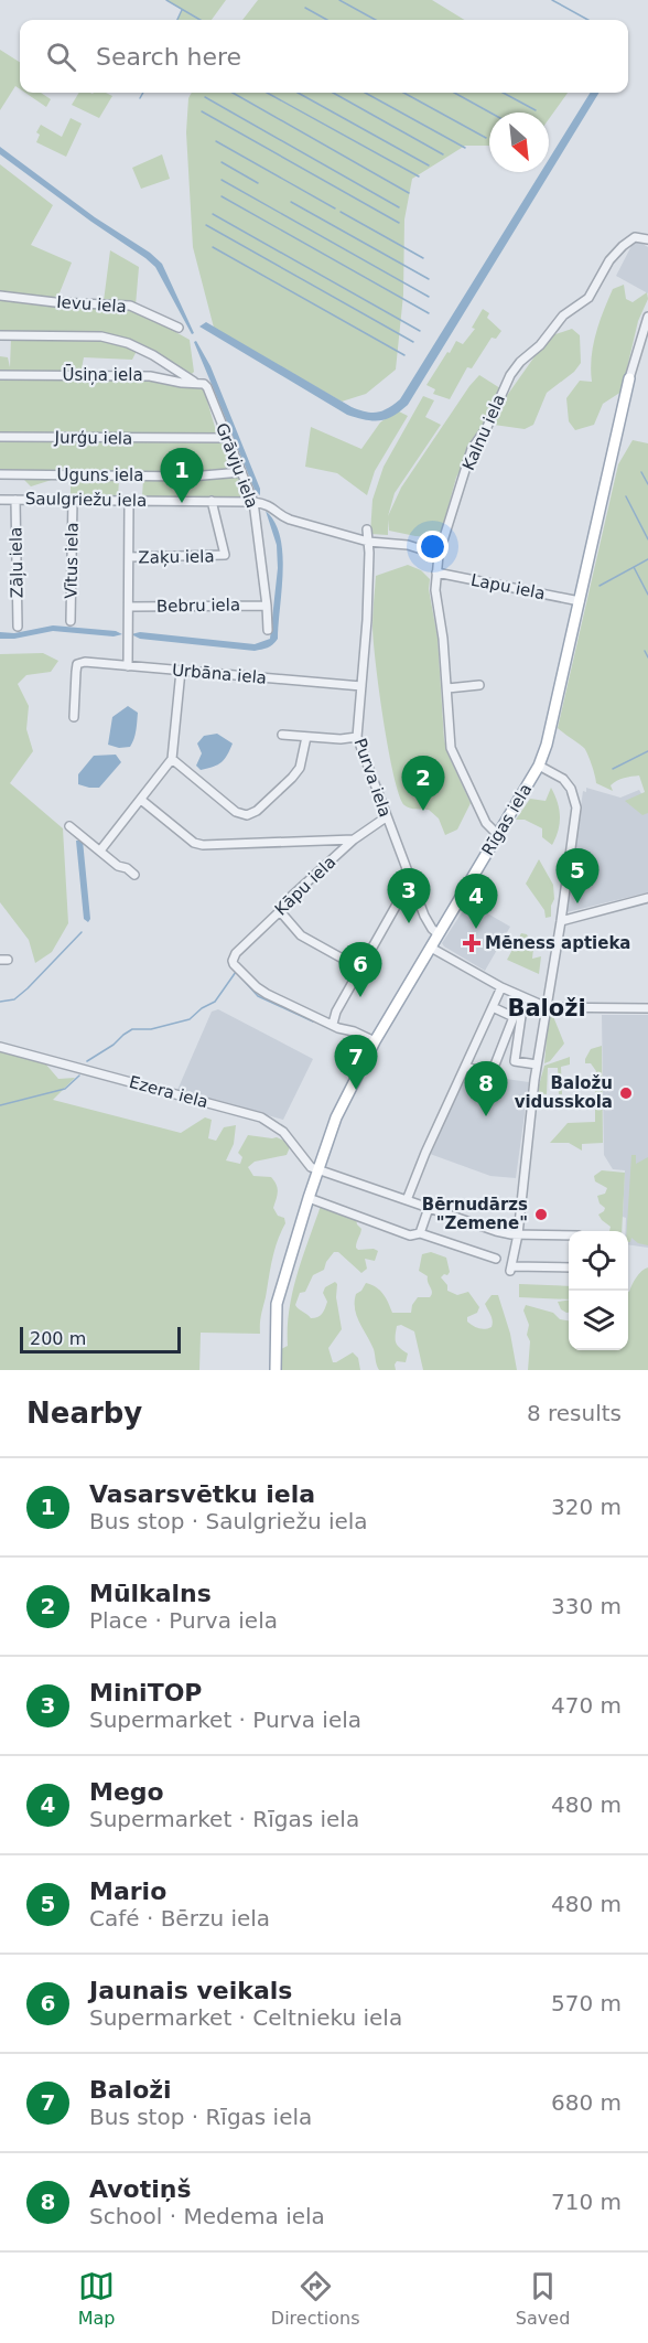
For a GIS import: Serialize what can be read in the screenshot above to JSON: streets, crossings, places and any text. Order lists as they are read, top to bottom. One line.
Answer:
{"streets":{"main road":["Rīgas iela"],"street":["Ievu iela","Ūsiņa iela","Kalnu iela","Jurģu iela","Grāvju iela","Uguns iela","Saulgriežu iela","Zaķu iela","Vītus iela","Zāļu iela","Lapu iela","Bebru iela","Urbāna iela","Purva iela","Kāpu iela","Ezera iela"]},"crossings":[["Ūsiņa iela","Grāvju iela"],["Kalnu iela","Saulgriežu iela"],["Kalnu iela","Lapu iela"],["Kalnu iela","Rīgas iela"],["Jurģu iela","Grāvju iela"],["Grāvju iela","Uguns iela"],["Grāvju iela","Saulgriežu iela"],["Grāvju iela","Bebru iela"],["Saulgriežu iela","Zaķu iela"],["Saulgriežu iela","Vītus iela"],["Saulgriežu iela","Zāļu iela"],["Saulgriežu iela","Purva iela"],["Lapu iela","Rīgas iela"],["Urbāna iela","Purva iela"],["Purva iela","Rīgas iela"],["Purva iela","Kāpu iela"],["Rīgas iela","Ezera iela"]],"districts":["Baloži"],"places":{"health":["Mēness aptieka"],"other":["Baložu vidusskola","Bērnudārzs \"Zemene\""]},"scale_bar":"200 m","north":"bottom right","page":{"search":"Search here","pins":["1","2","5","3","4","6","7","8"],"scale":"200 m","heading":["Nearby","8 results"],"list":[{"mark":"1","name":"Vasarsvētku iela","note":"Bus stop · Saulgriežu iela","value":"320 m"},{"mark":"2","name":"Mūlkalns","note":"Place · Purva iela","value":"330 m"},{"mark":"3","name":"MiniTOP","note":"Supermarket · Purva iela","value":"470 m"},{"mark":"4","name":"Mego","note":"Supermarket · Rīgas iela","value":"480 m"},{"mark":"5","name":"Mario","note":"Café · Bērzu iela","value":"480 m"},{"mark":"6","name":"Jaunais veikals","note":"Supermarket · Celtnieku iela","value":"570 m"},{"mark":"7","name":"Baloži","note":"Bus stop · Rīgas iela","value":"680 m"},{"mark":"8","name":"Avotiņš","note":"School · Medema iela","value":"710 m"}],"nav":["Map","Directions","Saved"]}}
